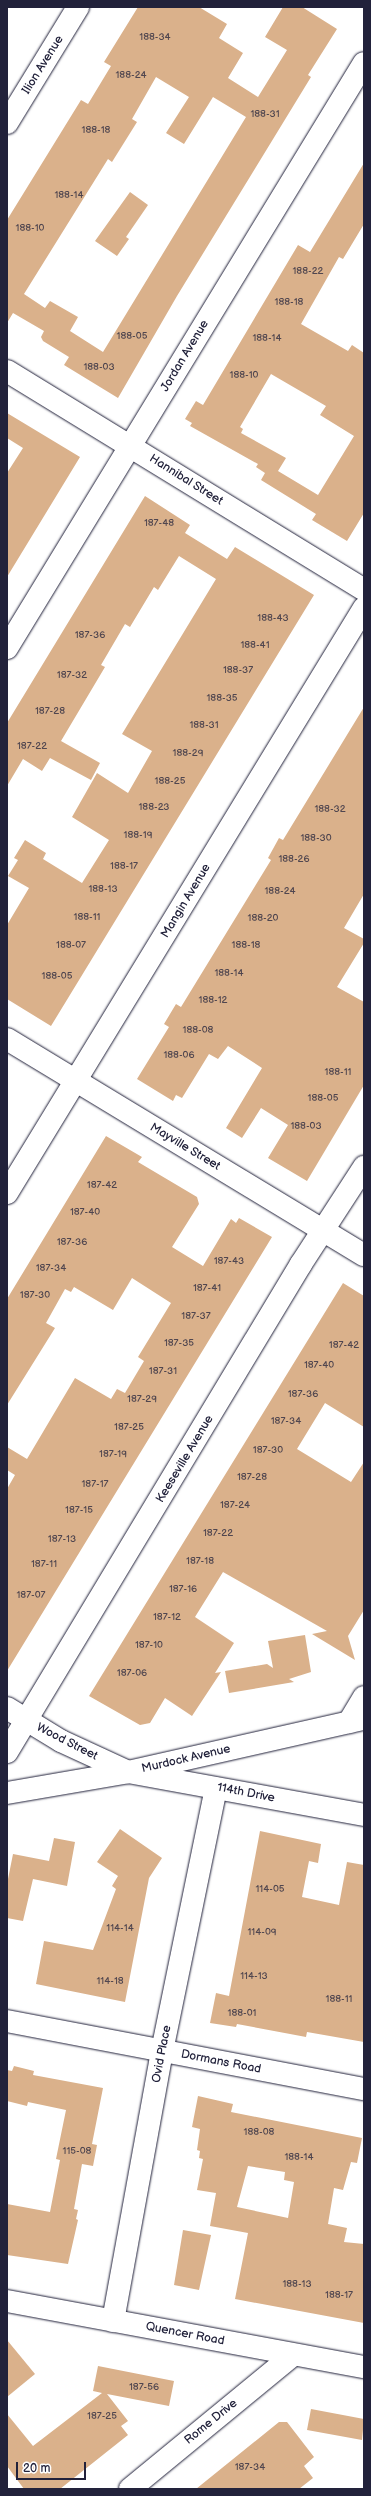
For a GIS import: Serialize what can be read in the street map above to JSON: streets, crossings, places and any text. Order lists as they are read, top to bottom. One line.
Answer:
{"streets":{"street":["Ilion Avenue","Jordan Avenue","Hannibal Street","Mangin Avenue","Mayville Street","Keeseville Avenue","Wood Street","Murdock Avenue","114th Drive","Ovid Place","Dormans Road","Quencer Road","Rome Drive"]},"crossings":[["Jordan Avenue","Hannibal Street"],["Mangin Avenue","Mayville Street"],["Mayville Street","Keeseville Avenue"],["Keeseville Avenue","Wood Street"],["Wood Street","Murdock Avenue"],["Wood Street","114th Drive"],["Murdock Avenue","114th Drive"],["114th Drive","Ovid Place"],["Ovid Place","Dormans Road"],["Ovid Place","Quencer Road"],["Quencer Road","Rome Drive"]],"house_numbers":["188-34","188-24","188-31","188-18","188-14","188-10","188-22","188-18","188-05","188-14","188-03","188-10","187-48","188-43","187-36","188-41","188-37","187-32","188-35","187-28","188-31","187-22","188-29","188-25","188-23","188-32","188-19","188-30","188-26","188-17","188-13","188-24","188-11","188-20","188-07","188-18","188-14","188-05","188-12","188-08","188-06","188-11","188-05","188-03","187-42","187-40","187-36","187-43","187-34","187-41","187-30","187-37","187-35","187-42","187-40","187-31","187-36","187-29","187-34","187-25","187-30","187-19","187-28","187-17","187-24","187-15","187-22","187-13","187-18","187-11","187-16","187-07","187-12","187-10","187-06","114-05","114-14","114-09","114-13","114-18","188-11","188-01","188-08","115-08","188-14","188-13","188-17","187-56","187-25","187-34"],"scale_bar":"20 m"}
